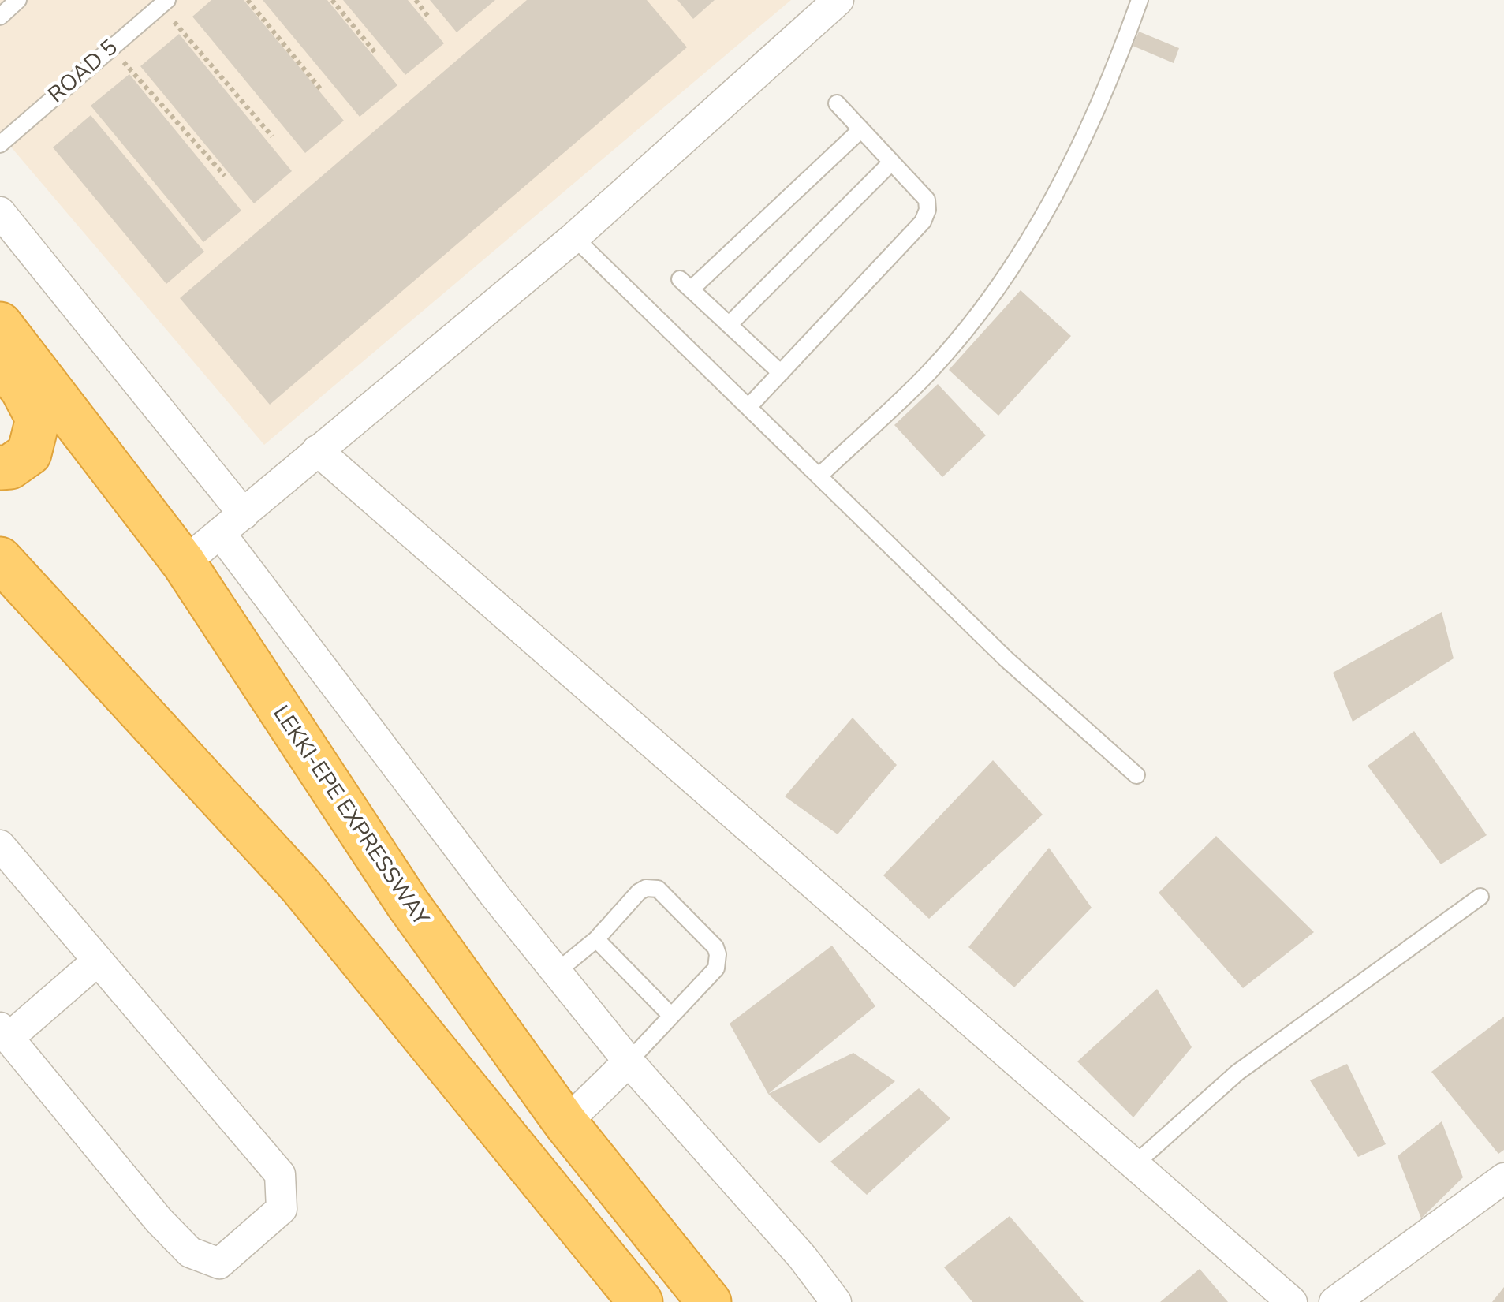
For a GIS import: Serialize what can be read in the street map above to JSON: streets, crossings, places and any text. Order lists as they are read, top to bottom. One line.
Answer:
{"streets":{"highway":["LEKKI-EPE EXPRESSWAY"],"lane":["ROAD 5"]}}
